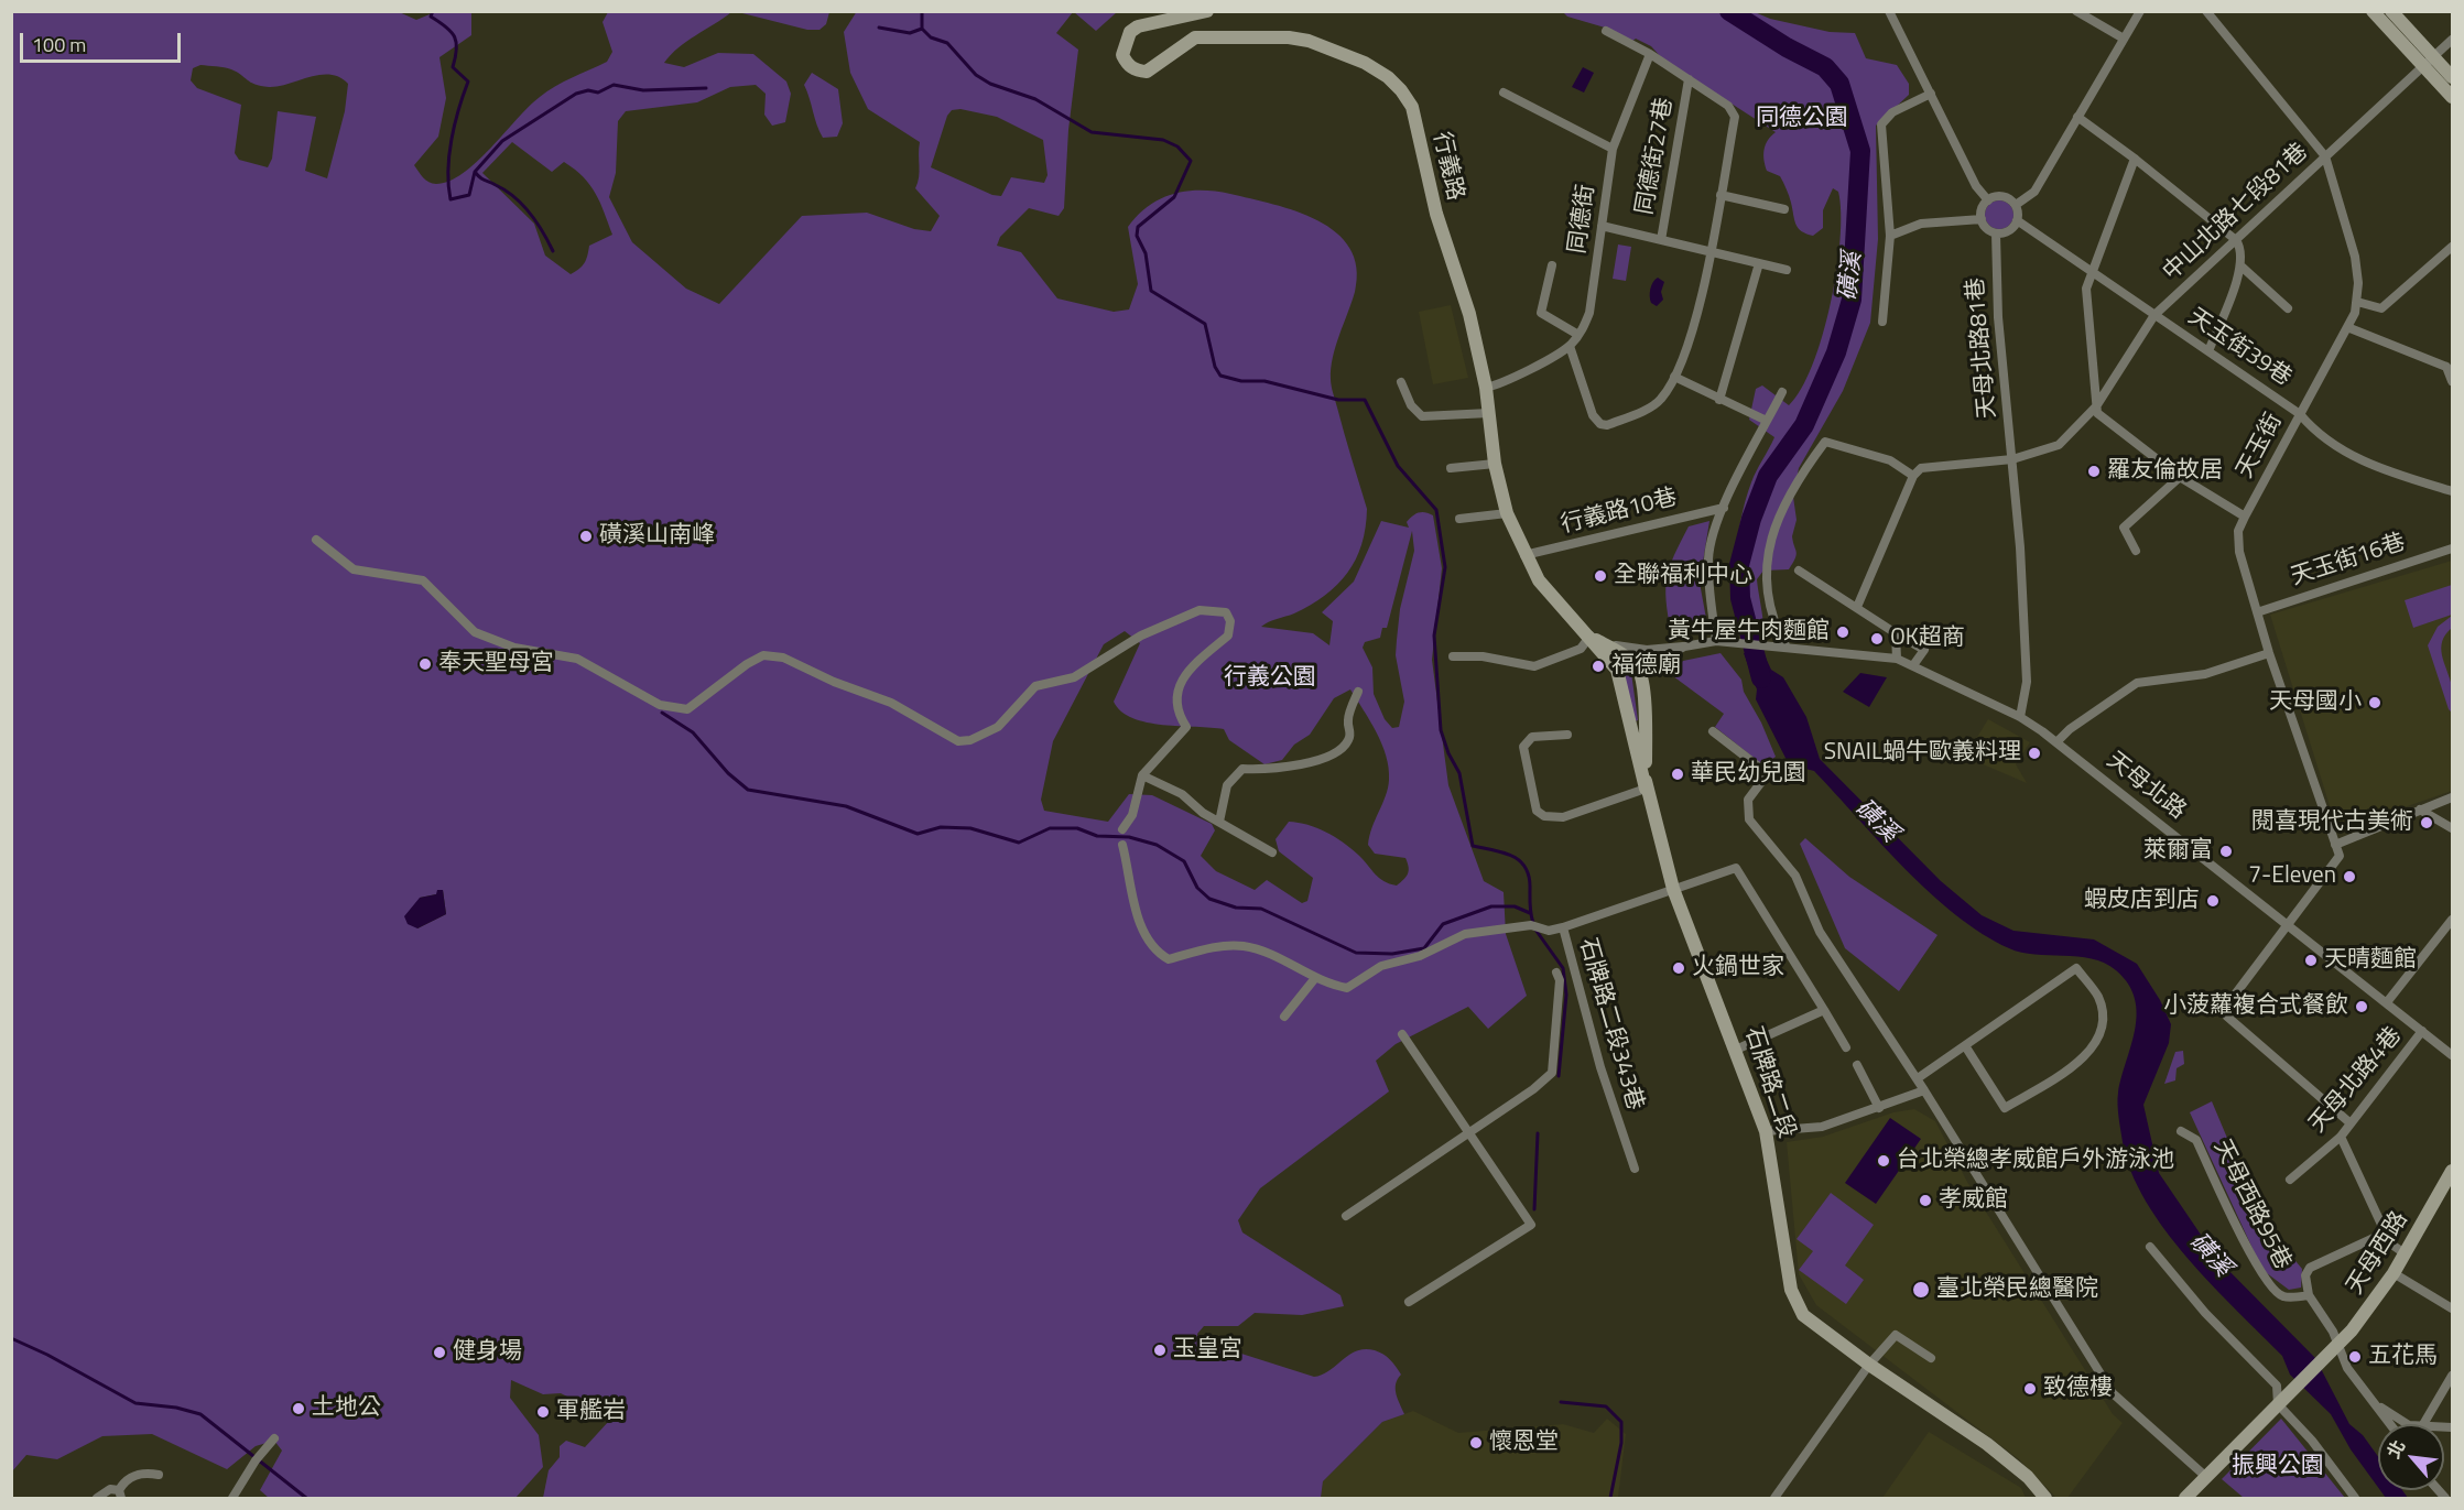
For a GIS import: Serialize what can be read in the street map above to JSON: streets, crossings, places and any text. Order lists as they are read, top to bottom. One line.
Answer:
{"streets":{"street":["同德街27巷","行義路","中山北路七段81巷","同德街","天母北路81巷","天玉街39巷","天玉街","行義路10巷","天玉街16巷","天母北路","石牌路二段343巷","天母北路4巷","石牌路二段","天母西路95巷","天母西路"]},"crossings":[["行義路","同德街"],["行義路","行義路10巷"],["中山北路七段81巷","天母北路81巷"],["中山北路七段81巷","天玉街39巷"],["中山北路七段81巷","天玉街"],["天母北路81巷","天玉街39巷"],["天母北路81巷","天母北路"],["天玉街39巷","天玉街"],["天玉街","天玉街16巷"],["天母北路","天母北路4巷"],["石牌路二段343巷","石牌路二段"]],"water":["磺溪"],"parks":["同德公園","行義公園","振興公園"],"places":["羅友倫故居","磺溪山南峰","全聯福利中心","黃牛屋牛肉麵館","OK超商","奉天聖母宮","福德廟","天母國小","SNAIL蝸牛歐義料理","華民幼兒園","閱喜現代古美術","萊爾富","7-Eleven","蝦皮店到店","天晴麵館","火鍋世家","小菠蘿複合式餐飲","台北榮總孝威館戶外游泳池","孝威館","臺北榮民總醫院","玉皇宮","健身場","五花馬","致德樓","土地公","軍艦岩","懷恩堂"],"scale_bar":"100 m","north":"top left"}
